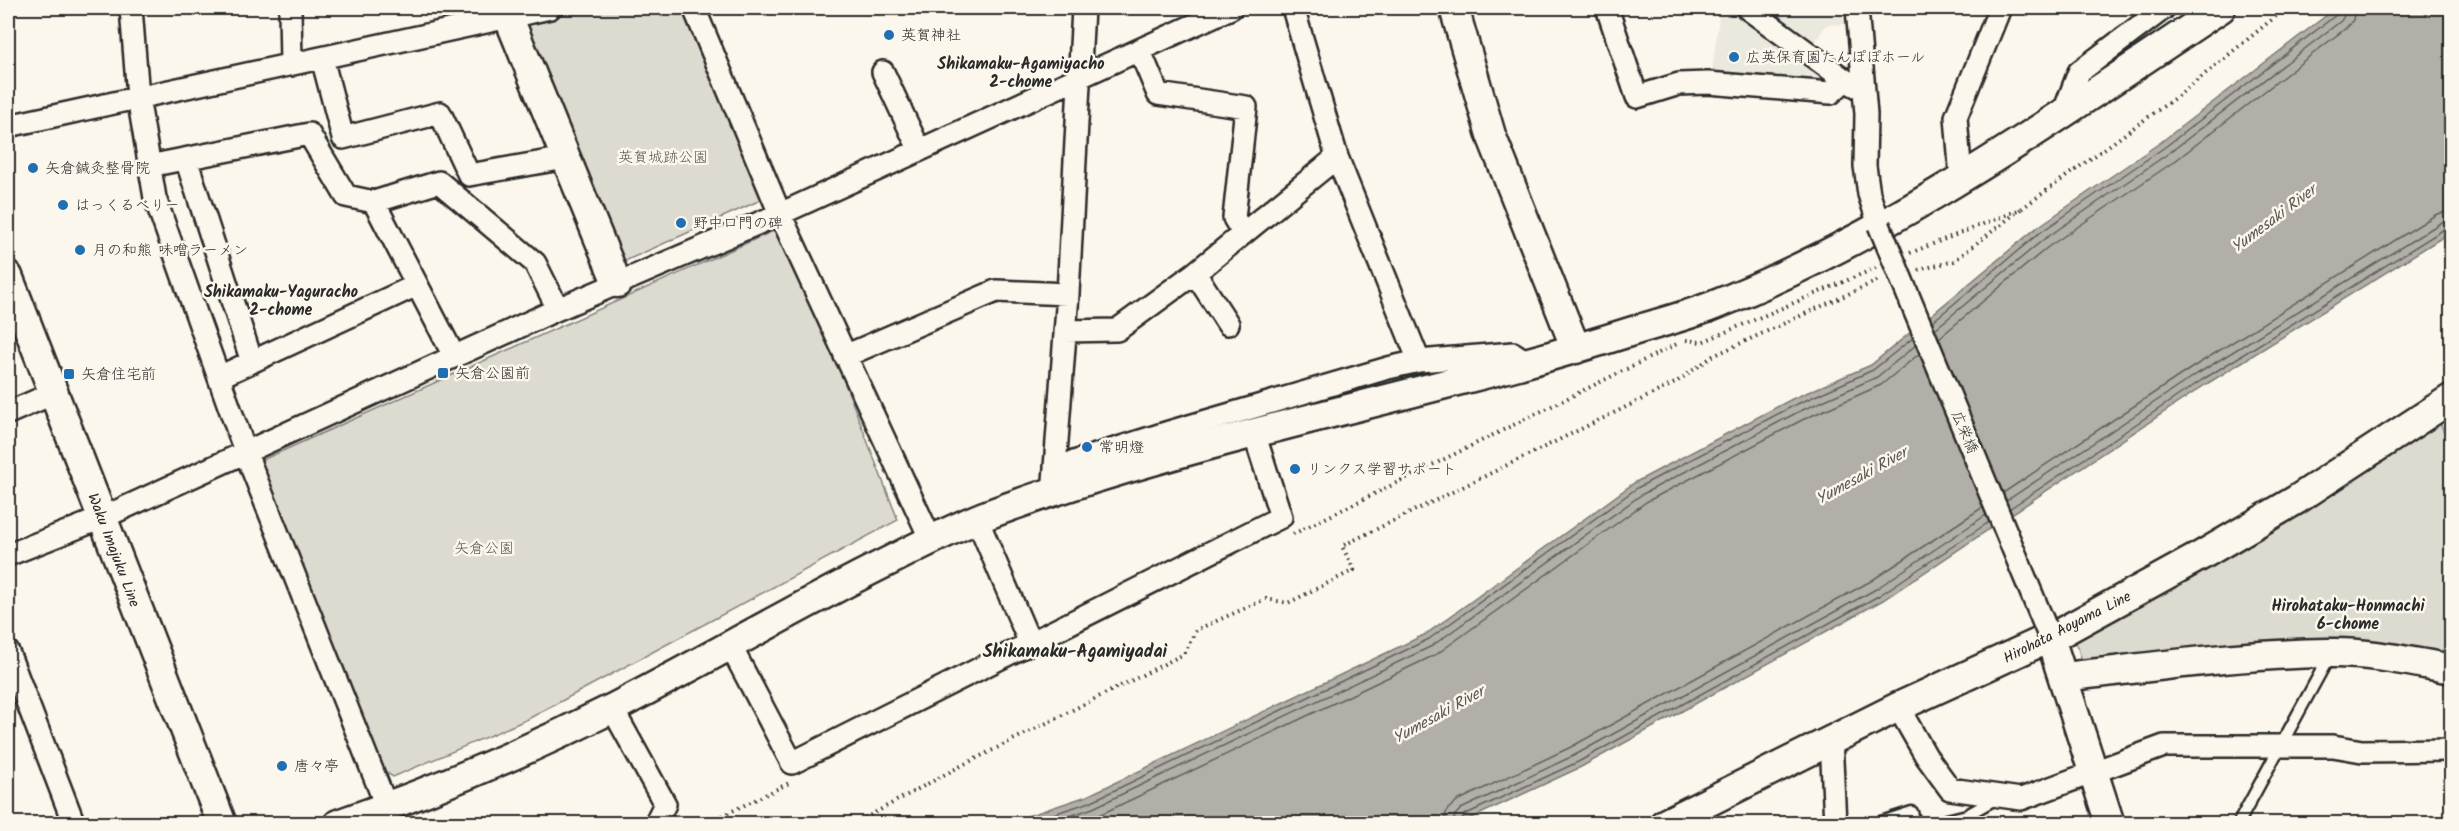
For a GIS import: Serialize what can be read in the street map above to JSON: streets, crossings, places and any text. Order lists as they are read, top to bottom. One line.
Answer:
{"streets":{"street":["広栄橋","Waku Imajuku Line","Hirohata Aoyama Line"]},"crossings":[["広栄橋","Hirohata Aoyama Line"]],"districts":["Shikamaku-Agamiyacho 2-chome","Shikamaku-Yaguracho 2-chome","Hirohataku-Honmachi 6-chome","Shikamaku-Agamiyadai"],"water":["Yumesaki River"],"parks":["英賀城跡公園","矢倉公園"],"places":{"other":["英賀神社","広英保育園たんぽぽホール","矢倉鍼灸整骨院","はっくるべりー","野中口門の碑","月の和熊 味噌ラーメン","常明燈","リンクス学習サポート","唐々亭"],"transit":["矢倉公園前","矢倉住宅前"]}}
